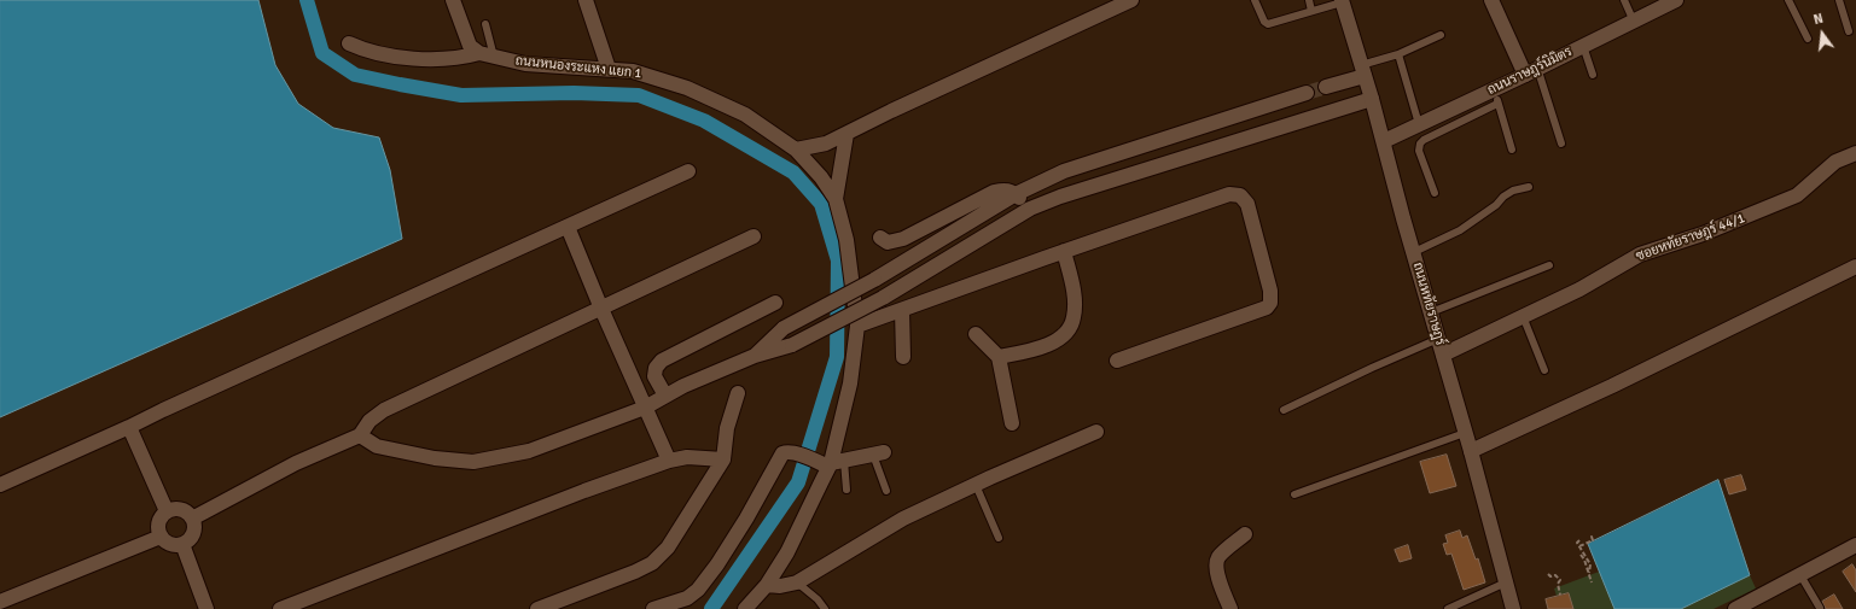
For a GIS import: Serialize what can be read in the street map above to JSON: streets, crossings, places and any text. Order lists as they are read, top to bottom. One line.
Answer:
{"streets":{"street":["ถนนหนองระแหง แยก 1","ถนนราษฎร์นิมิตร","ซอยหทัยราษฎร์ 44/1","ถนนหทัยราษฎร์"]},"crossings":[["ถนนราษฎร์นิมิตร","ถนนหทัยราษฎร์"],["ซอยหทัยราษฎร์ 44/1","ถนนหทัยราษฎร์"]],"north":"top"}
